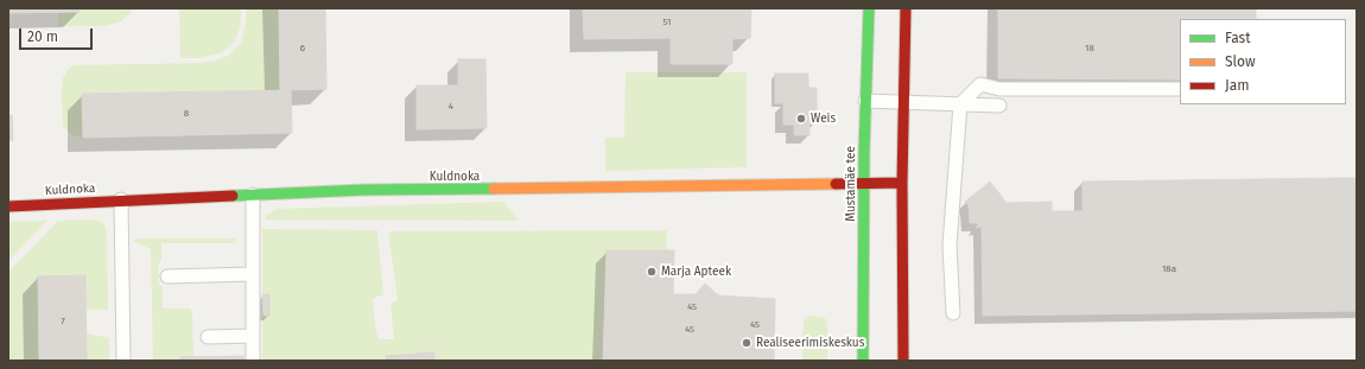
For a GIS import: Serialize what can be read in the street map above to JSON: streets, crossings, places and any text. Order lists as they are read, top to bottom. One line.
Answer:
{"streets":{"street":["Kuldnoka","Mustamäe tee"]},"crossings":[["Kuldnoka","Mustamäe tee"]],"places":["Weis","Marja Apteek","Realiseerimiskeskus"],"house_numbers":["51","6","18","4","8","18a","45","7","45","45"],"legend":["Fast","Slow","Jam"],"scale_bar":"20 m"}
